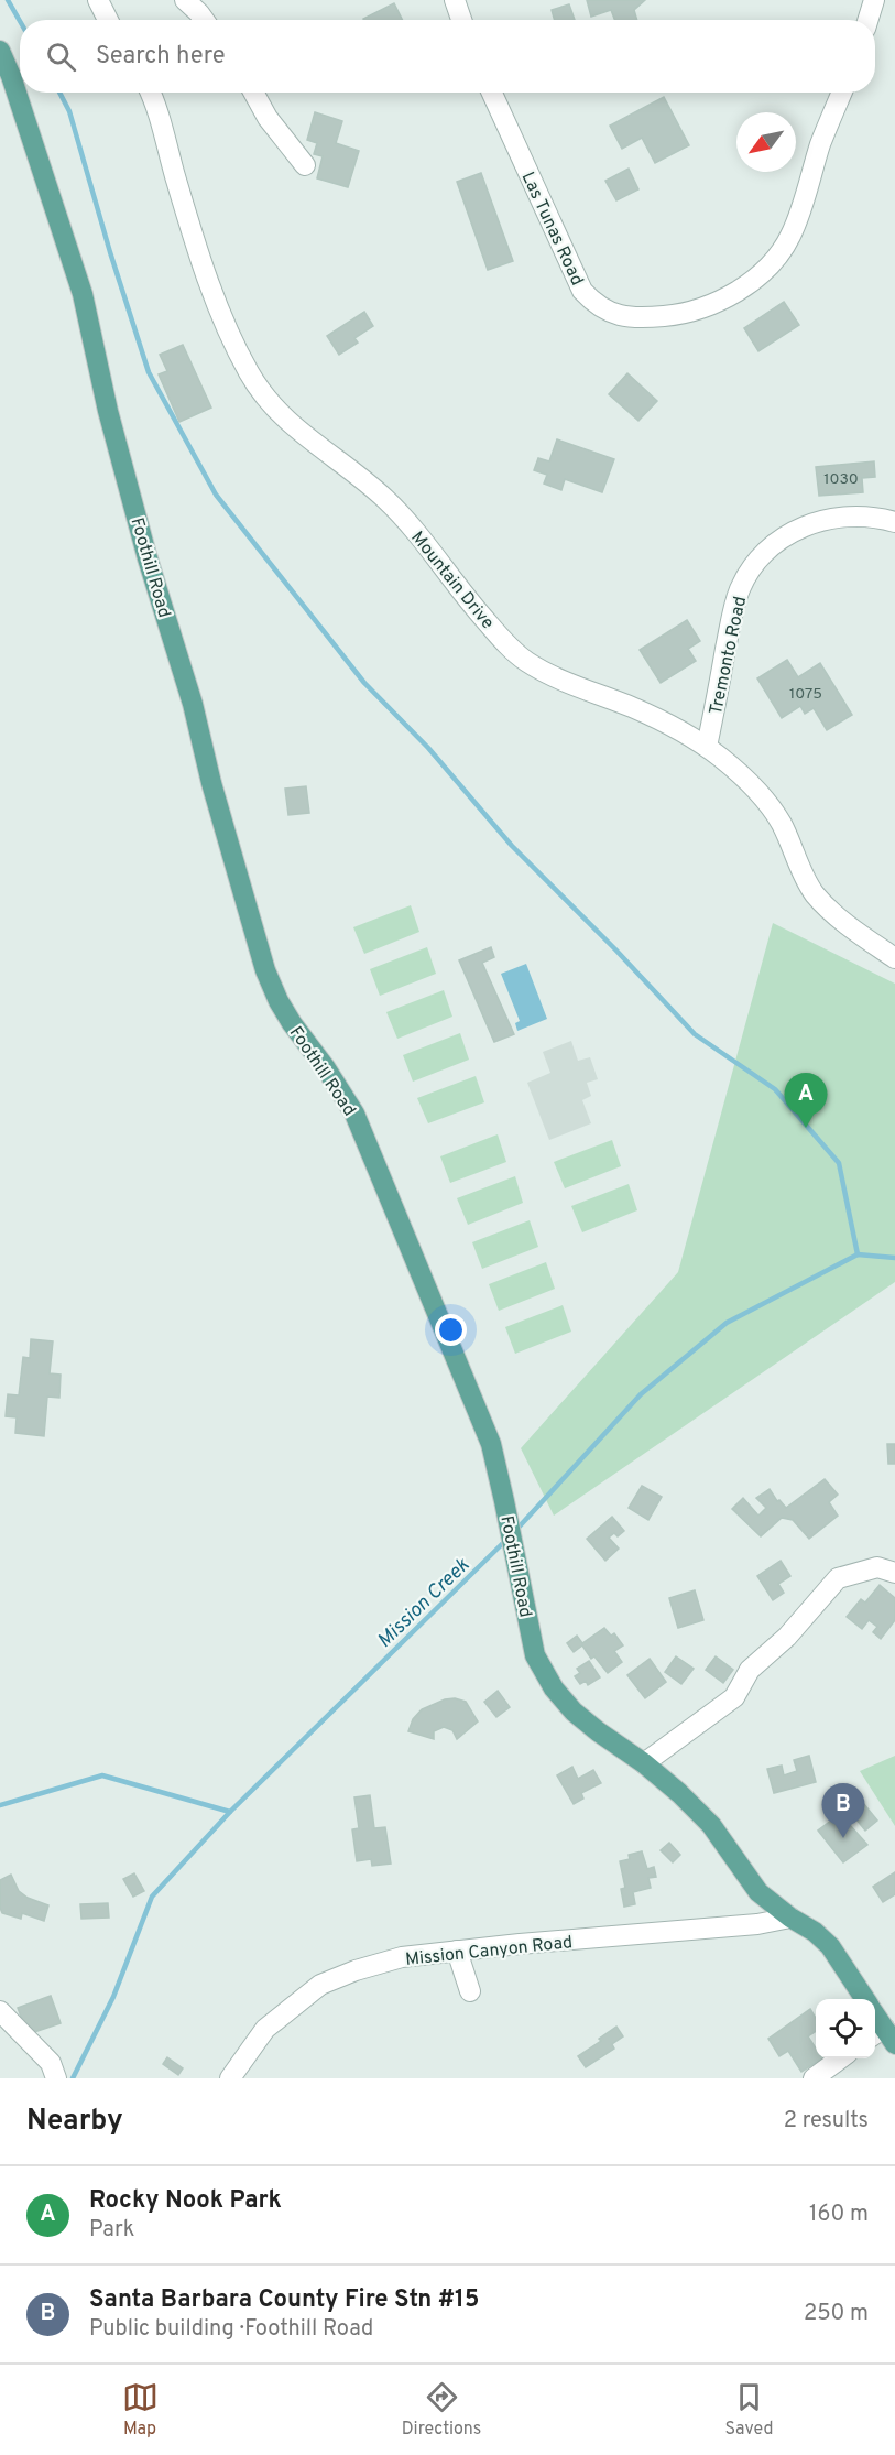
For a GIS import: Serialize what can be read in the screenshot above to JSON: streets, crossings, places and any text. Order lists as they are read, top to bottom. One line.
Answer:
{"streets":{"main road":["Foothill Road"],"street":["Las Tunas Road","Mountain Drive","Tremonto Road","Mission Canyon Road"]},"crossings":[["Foothill Road","Mission Canyon Road"],["Mountain Drive","Tremonto Road"]],"water":["Mission Creek"],"house_numbers":["1030","1075"],"north":"bottom left","page":{"search":"Search here","pins":["A","B"],"heading":["Nearby","2 results"],"list":[{"mark":"A","name":"Rocky Nook Park","note":"Park","value":"160 m"},{"mark":"B","name":"Santa Barbara County Fire Stn #15","note":"Public building · Foothill Road","value":"250 m"}],"nav":["Map","Directions","Saved"]}}
